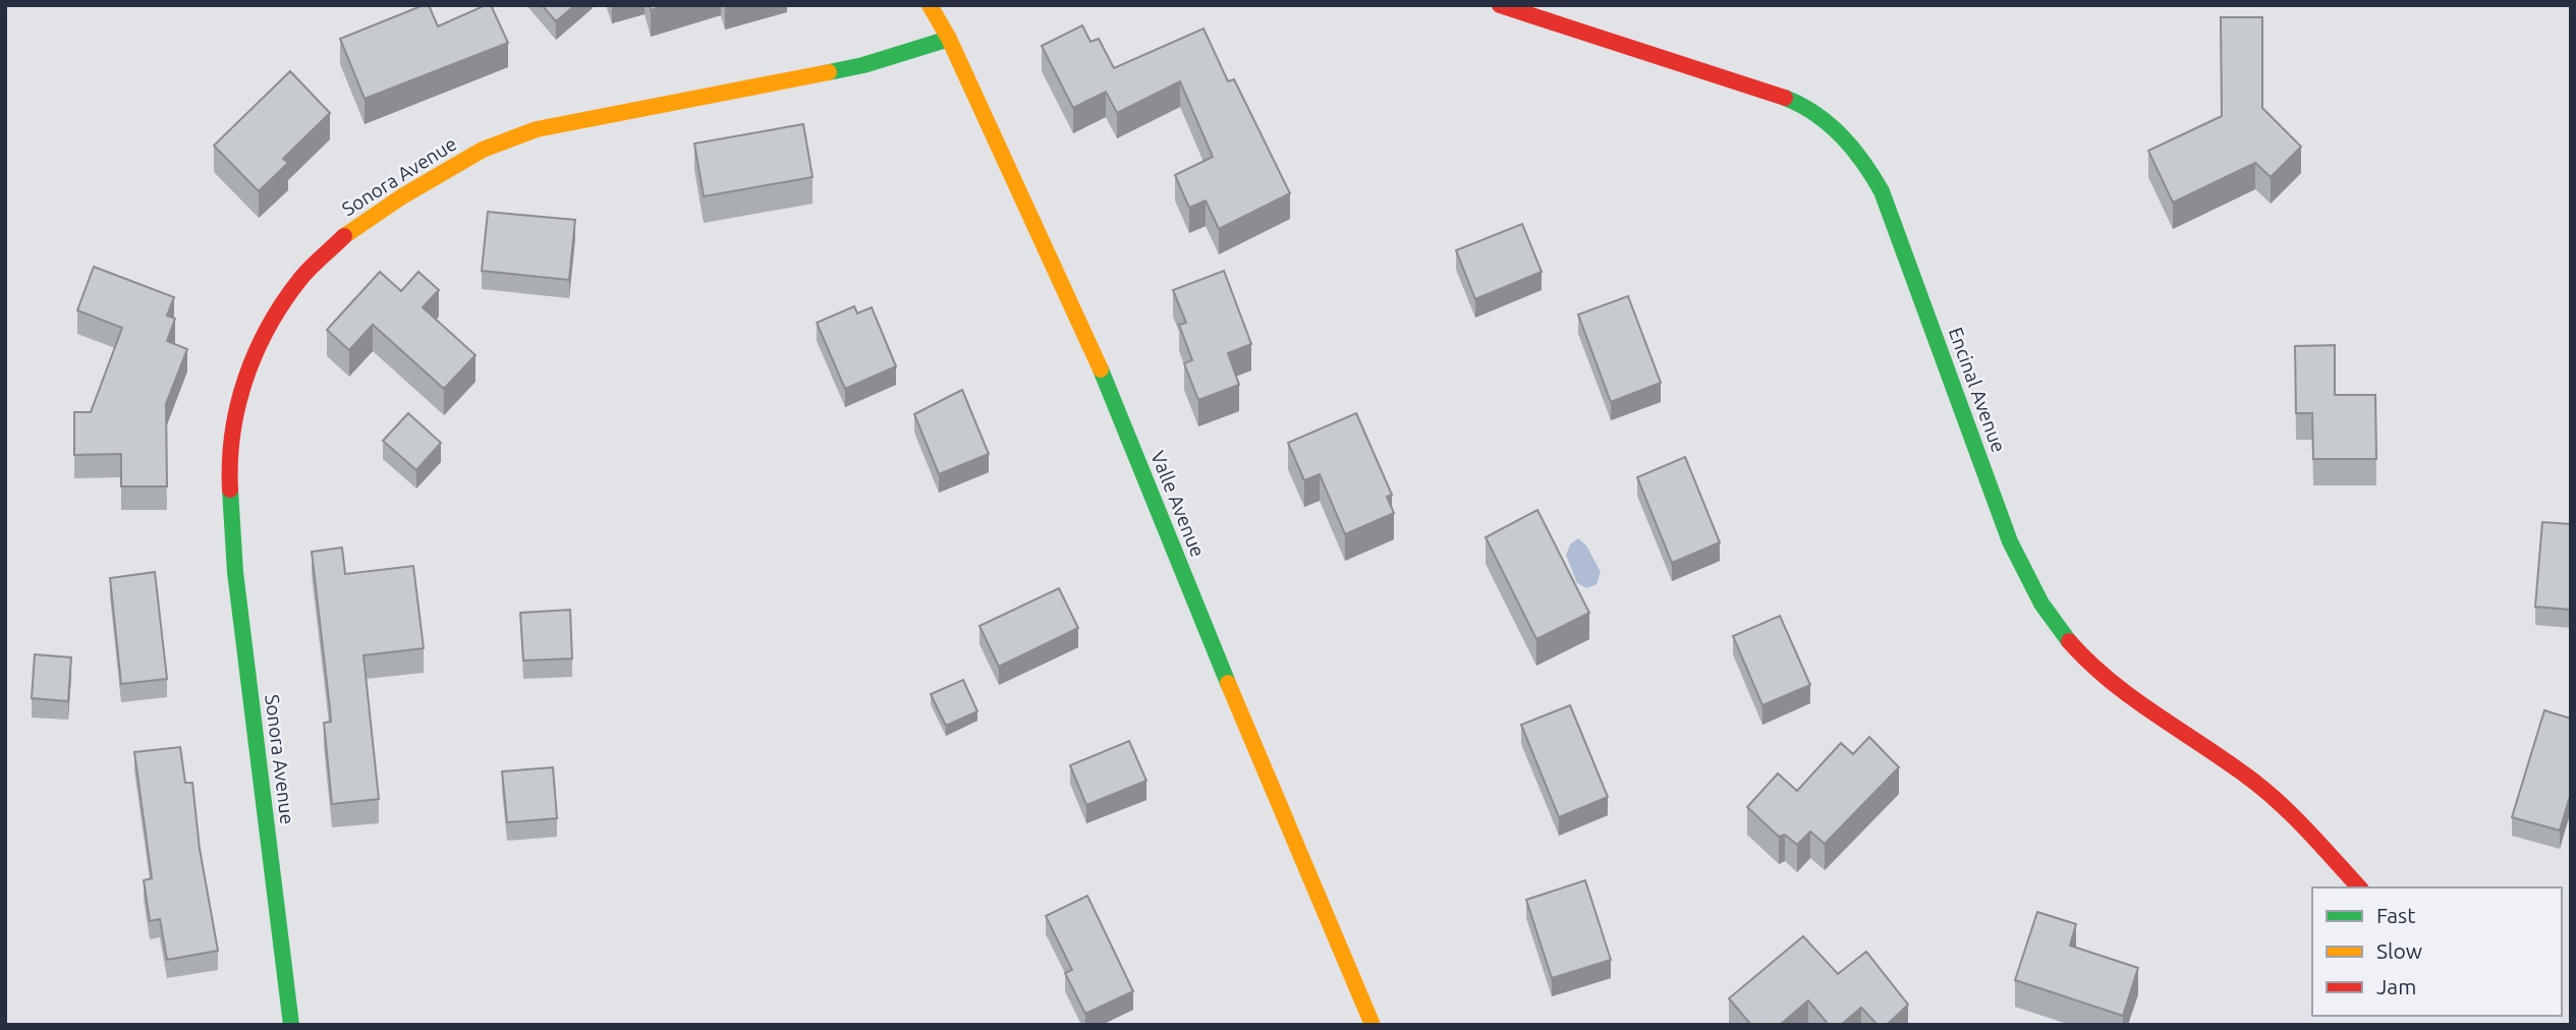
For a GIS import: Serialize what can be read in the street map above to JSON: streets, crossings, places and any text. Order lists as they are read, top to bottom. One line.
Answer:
{"streets":{"street":["Sonora Avenue","Encinal Avenue","Valle Avenue"]},"crossings":[["Sonora Avenue","Valle Avenue"]],"legend":["Fast","Slow","Jam"]}
